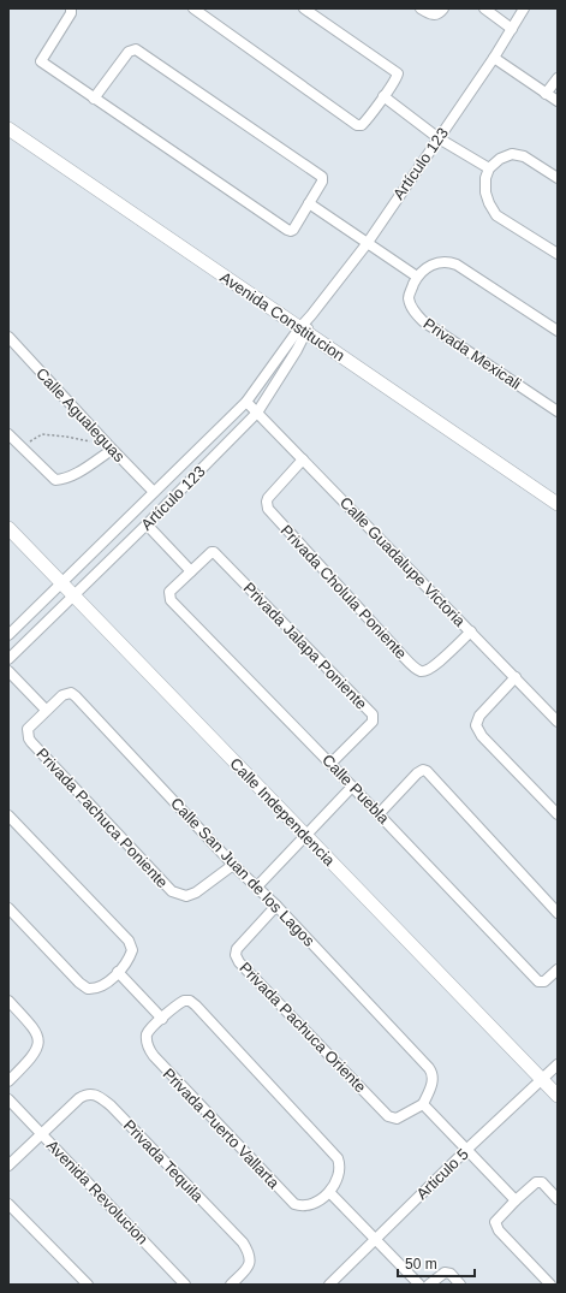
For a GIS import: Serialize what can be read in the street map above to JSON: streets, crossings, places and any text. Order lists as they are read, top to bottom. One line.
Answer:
{"streets":{"street":["Artículo 123","Avenida Constitucion","Privada Mexicali","Calle Agualeguas","Calle Guadalupe Victoria","Privada Cholula Poniente","Privada Jalapa Poniente","Calle Puebla","Calle Independencia","Privada Pachuca Poniente","Calle San Juan de los Lagos","Privada Pachuca Oriente","Privada Puerto Vallarta","Privada Tequila","Articulo 5","Avenida Revolucion"]},"crossings":[["Artículo 123","Avenida Constitucion"],["Artículo 123","Calle Agualeguas"],["Artículo 123","Calle Guadalupe Victoria"],["Artículo 123","Calle Independencia"],["Calle Guadalupe Victoria","Privada Cholula Poniente"],["Privada Jalapa Poniente","Calle Puebla"],["Calle Independencia","Articulo 5"],["Privada Pachuca Poniente","Calle San Juan de los Lagos"],["Calle San Juan de los Lagos","Privada Pachuca Oriente"],["Privada Tequila","Avenida Revolucion"]],"scale_bar":"50 m"}
